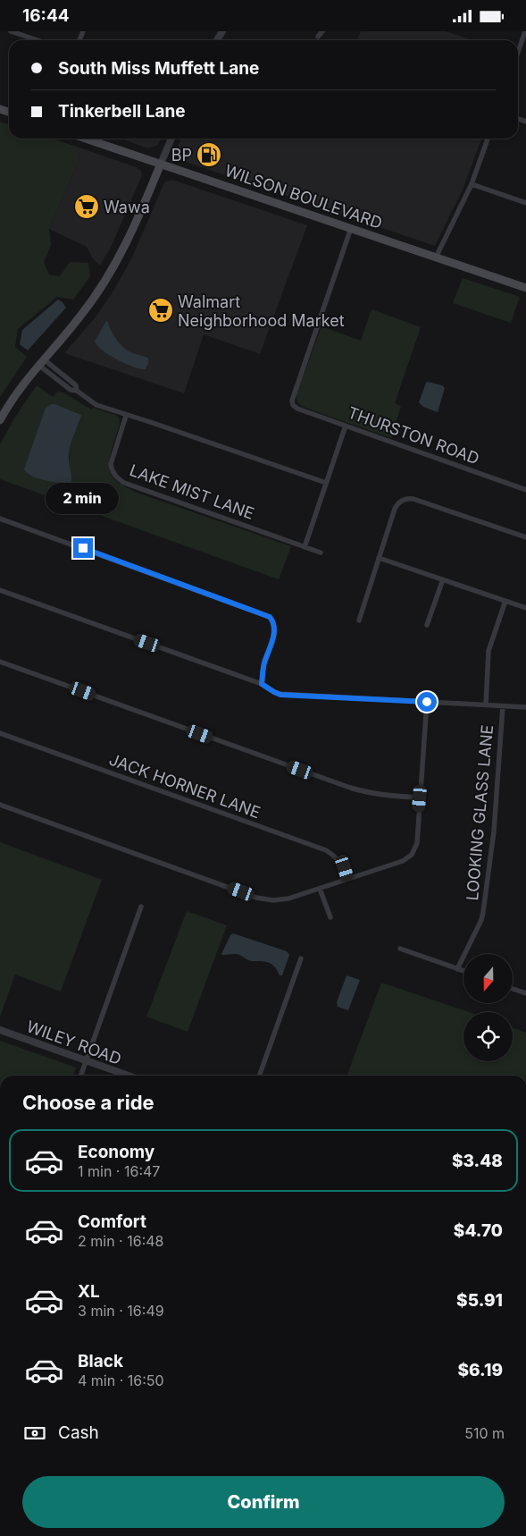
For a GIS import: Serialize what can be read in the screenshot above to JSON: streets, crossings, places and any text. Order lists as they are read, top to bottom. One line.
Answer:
{"streets":{"main road":["WILSON BOULEVARD"],"street":["THURSTON ROAD","LAKE MIST LANE","JACK HORNER LANE","LOOKING GLASS LANE","WILEY ROAD"]},"crossings":[["WILSON BOULEVARD","THURSTON ROAD"]],"places":{"fuel station":["BP"],"supermarket":["Wawa","Walmart Neighborhood Market"]},"north":"bottom","page":{"status":"16:44","banner":["South Miss Muffett Lane","Tinkerbell Lane"],"bubble":"2 min","heading":"Choose a ride","list":[{"name":"Economy","note":"1 min · 16:47","value":"$3.48"},{"name":"Comfort","note":"2 min · 16:48","value":"$4.70"},{"name":"XL","note":"3 min · 16:49","value":"$5.91"},{"name":"Black","note":"4 min · 16:50","value":"$6.19"}],"pay":["Cash","510 m"],"buttons":"Confirm"}}
